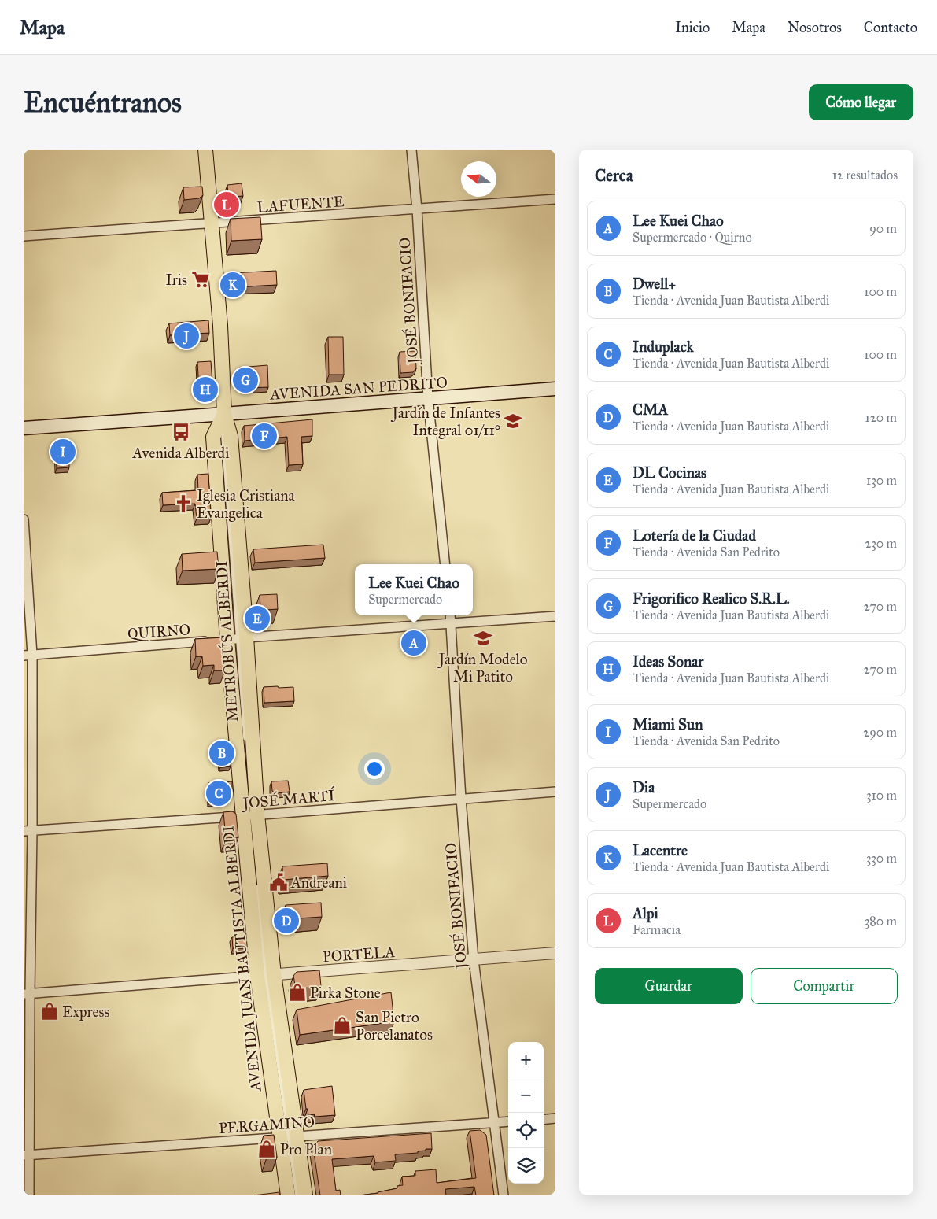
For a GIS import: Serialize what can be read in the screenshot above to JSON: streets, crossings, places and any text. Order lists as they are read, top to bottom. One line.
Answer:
{"streets":{"main road":["AVENIDA SAN PEDRITO","AVENIDA JUAN BAUTISTA ALBERDI"],"street":["LAFUENTE","JOSÉ BONIFACIO","QUIRNO","JOSÉ MARTÍ","PORTELA","PERGAMINO"],"lane":["METROBÚS ALBERDI"]},"crossings":[["LAFUENTE","JOSÉ BONIFACIO"],["LAFUENTE","AVENIDA JUAN BAUTISTA ALBERDI"],["JOSÉ BONIFACIO","AVENIDA SAN PEDRITO"],["JOSÉ BONIFACIO","QUIRNO"],["JOSÉ BONIFACIO","JOSÉ MARTÍ"],["JOSÉ BONIFACIO","PORTELA"],["JOSÉ BONIFACIO","PERGAMINO"],["AVENIDA SAN PEDRITO","AVENIDA JUAN BAUTISTA ALBERDI"],["QUIRNO","METROBÚS ALBERDI"],["QUIRNO","AVENIDA JUAN BAUTISTA ALBERDI"],["METROBÚS ALBERDI","AVENIDA JUAN BAUTISTA ALBERDI"],["JOSÉ MARTÍ","AVENIDA JUAN BAUTISTA ALBERDI"],["PORTELA","AVENIDA JUAN BAUTISTA ALBERDI"],["AVENIDA JUAN BAUTISTA ALBERDI","PERGAMINO"]],"places":{"supermarket":["Iris"],"school or university":["Jardín de Infantes Integral 01/11°","Jardín Modelo Mi Patito"],"bus stop":["Avenida Alberdi"],"church":["Iglesia Cristiana Evangelica"],"public building":["Andreani"],"shop":["Pirka Stone","Express","San Pietro Porcelanatos","Pro Plan"]},"north":"left","page":{"header":"Mapa","nav":["Inicio","Mapa","Nosotros","Contacto"],"buttons":["Cómo llegar",["Guardar","Compartir"]],"title":"Encuéntranos","heading":["Cerca","12 resultados"],"pins":["L","K","J","G","H","F","I","E","A","B","C","D"],"list":[{"mark":"A","name":"Lee Kuei Chao","note":"Supermercado · Quirno","value":"90 m"},{"mark":"B","name":"Dwell+","note":"Tienda · Avenida Juan Bautista Alberdi","value":"100 m"},{"mark":"C","name":"Induplack","note":"Tienda · Avenida Juan Bautista Alberdi","value":"100 m"},{"mark":"D","name":"CMA","note":"Tienda · Avenida Juan Bautista Alberdi","value":"120 m"},{"mark":"E","name":"DL Cocinas","note":"Tienda · Avenida Juan Bautista Alberdi","value":"130 m"},{"mark":"F","name":"Lotería de la Ciudad","note":"Tienda · Avenida San Pedrito","value":"230 m"},{"mark":"G","name":"Frigorifico Realico S.R.L.","note":"Tienda · Avenida Juan Bautista Alberdi","value":"270 m"},{"mark":"H","name":"Ideas Sonar","note":"Tienda · Avenida Juan Bautista Alberdi","value":"270 m"},{"mark":"I","name":"Miami Sun","note":"Tienda · Avenida San Pedrito","value":"290 m"},{"mark":"J","name":"Dia","note":"Supermercado","value":"310 m"},{"mark":"K","name":"Lacentre","note":"Tienda · Avenida Juan Bautista Alberdi","value":"330 m"},{"mark":"L","name":"Alpi","note":"Farmacia","value":"380 m"}],"popup":["Lee Kuei Chao","Supermercado"],"map_buttons":["+","−"]}}
